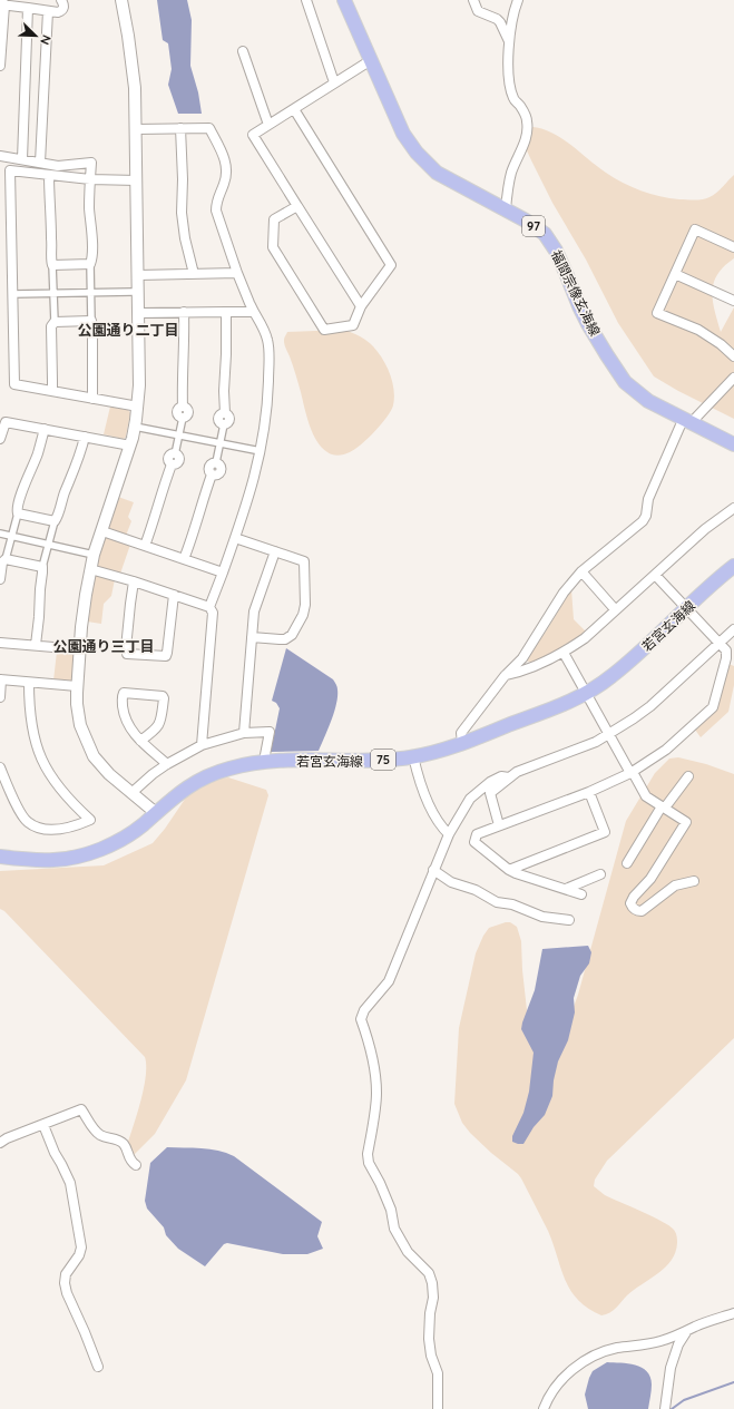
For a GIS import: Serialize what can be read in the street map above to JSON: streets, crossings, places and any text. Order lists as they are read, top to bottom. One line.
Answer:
{"streets":{"main road":["97","福間宗像玄海線","若宮玄海線","75"]},"districts":["公園通り二丁目","公園通り三丁目"],"north":"bottom right"}
